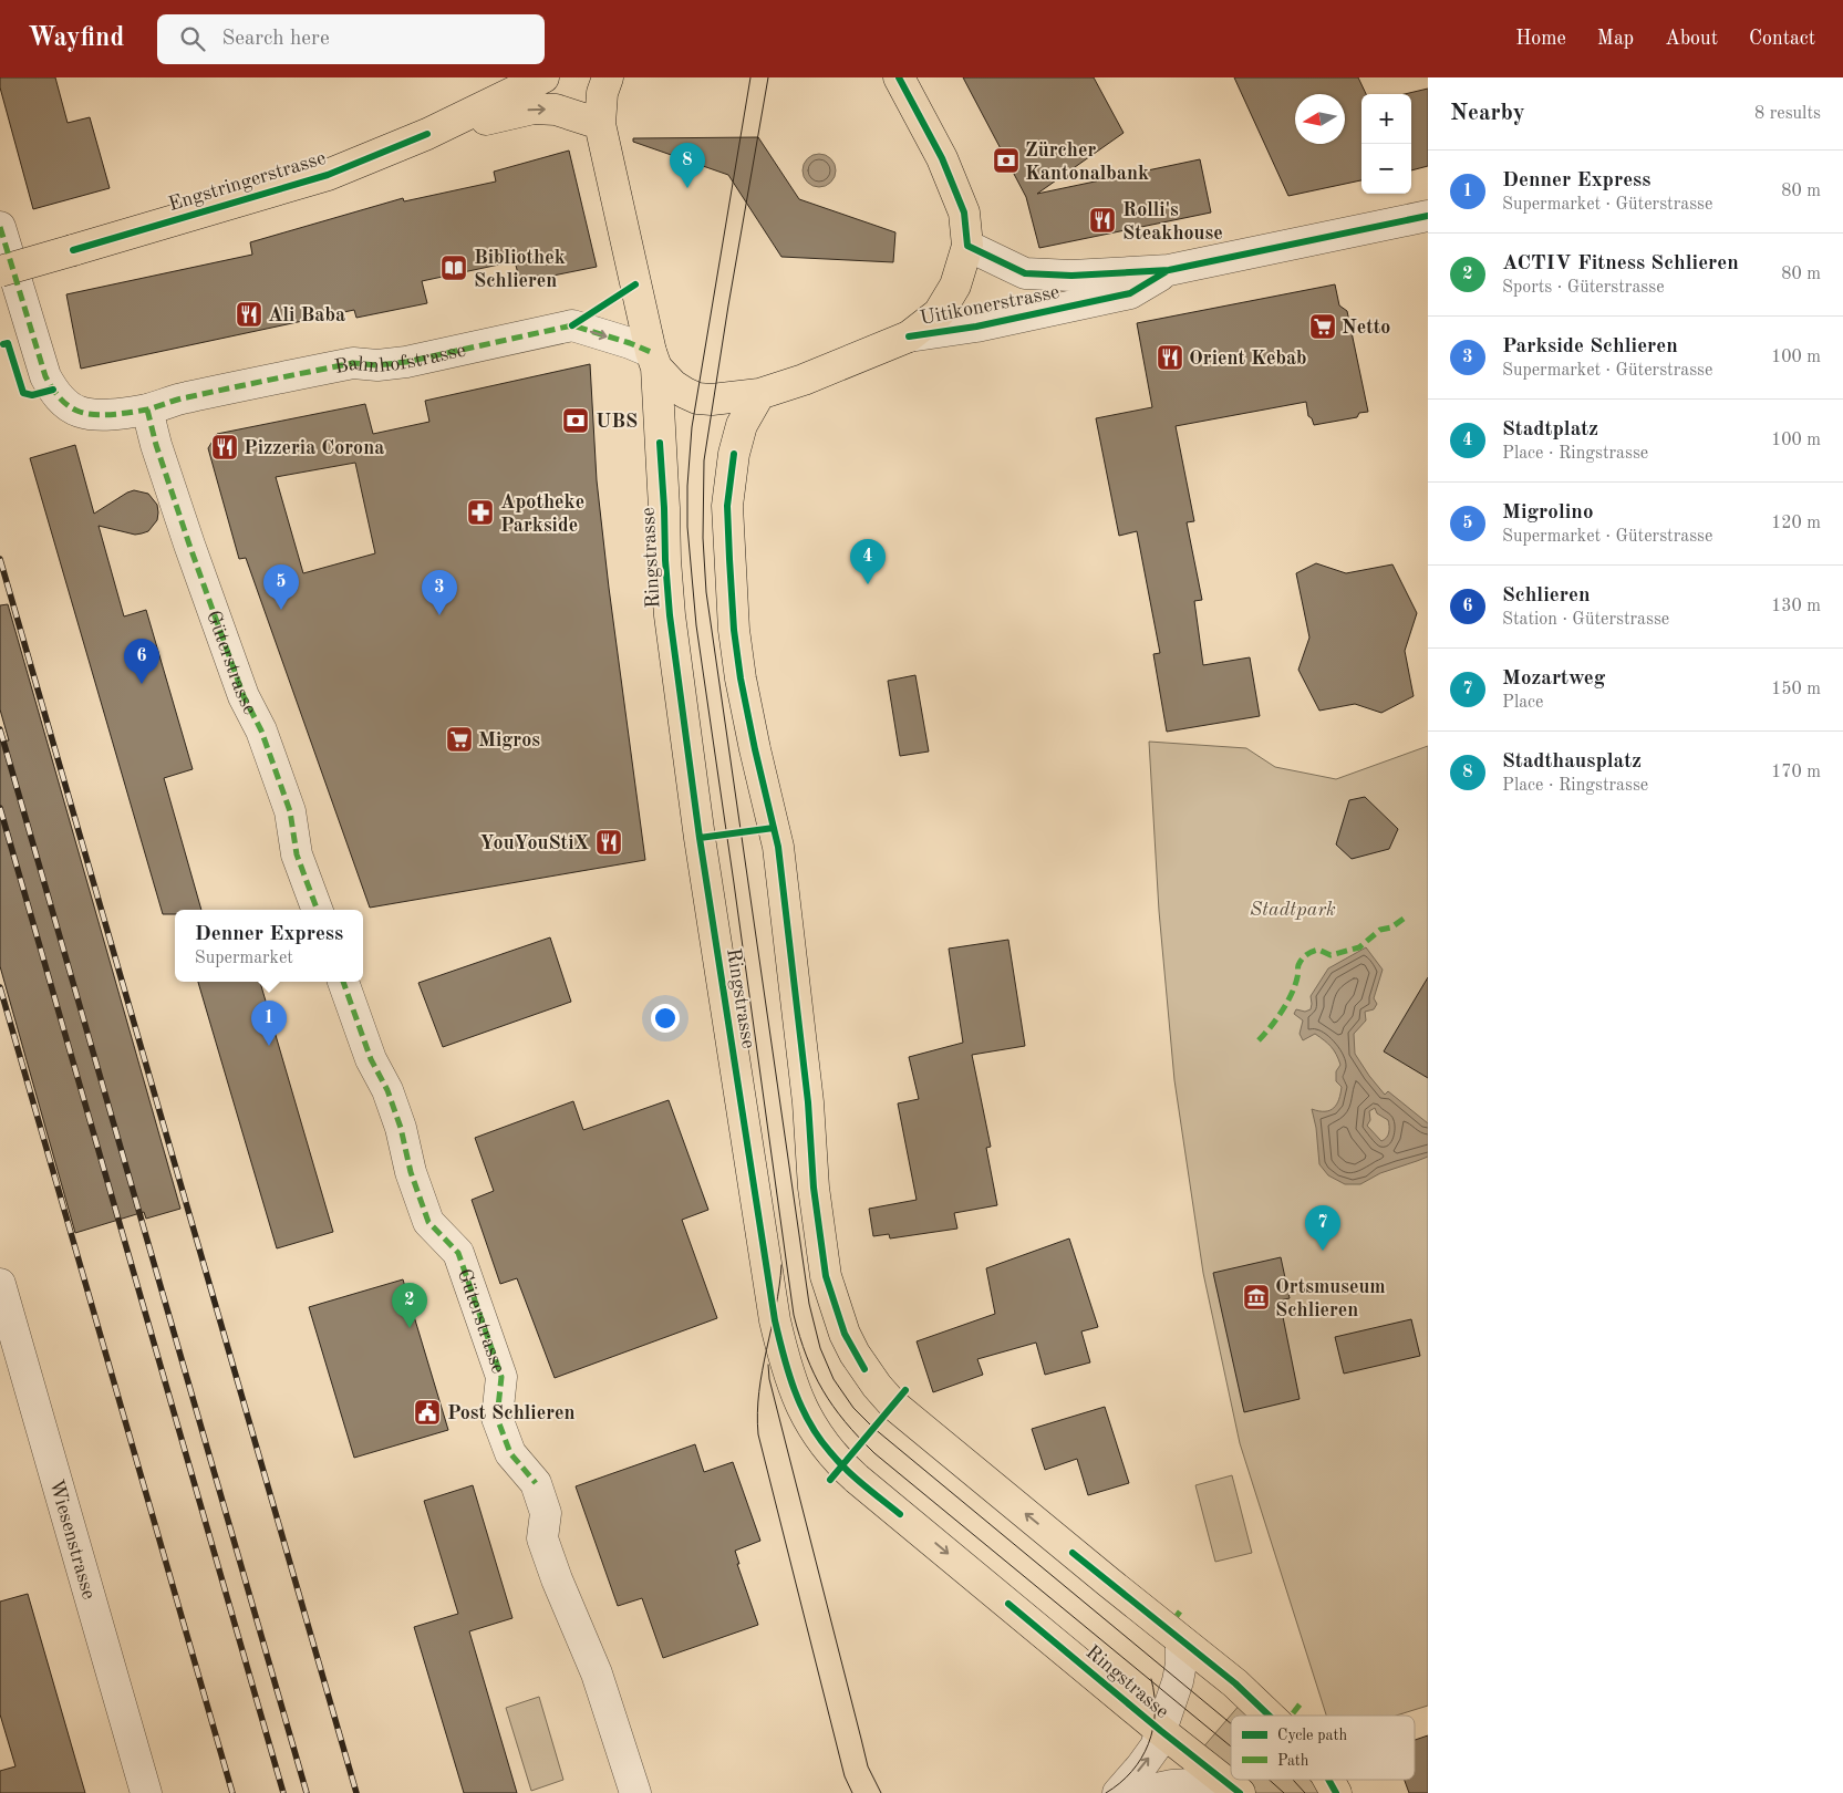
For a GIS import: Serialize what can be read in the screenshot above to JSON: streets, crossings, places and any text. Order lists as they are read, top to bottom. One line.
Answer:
{"streets":{"main road":["Engstringerstrasse","Ringstrasse"],"street":["Uitikonerstrasse","Bahnhofstrasse","Güterstrasse","Wiesenstrasse"]},"crossings":[["Engstringerstrasse","Ringstrasse"],["Bahnhofstrasse","Ringstrasse"],["Bahnhofstrasse","Güterstrasse"]],"one_way":["Bahnhofstrasse"],"parks":["Stadtpark"],"places":{"bank":["Zürcher Kantonalbank","UBS"],"restaurant":["Rolli's Steakhouse","Ali Baba","Orient Kebab","Pizzeria Corona","YouYouStiX"],"library":["Bibliothek Schlieren"],"supermarket":["Netto","Migros"],"pharmacy":["Apotheke Parkside"],"museum":["Ortsmuseum Schlieren"],"public building":["Post Schlieren"]},"legend":["Cycle path","Path"],"north":"left","page":{"header":"Wayfind","search":"Search here","nav":["Home","Map","About","Contact"],"heading":["Nearby","8 results"],"map_buttons":["+","−"],"pins":["8","4","5","3","6","1","7","2"],"list":[{"mark":"1","name":"Denner Express","note":"Supermarket · Güterstrasse","value":"80 m"},{"mark":"2","name":"ACTIV Fitness Schlieren","note":"Sports · Güterstrasse","value":"80 m"},{"mark":"3","name":"Parkside Schlieren","note":"Supermarket · Güterstrasse","value":"100 m"},{"mark":"4","name":"Stadtplatz","note":"Place · Ringstrasse","value":"100 m"},{"mark":"5","name":"Migrolino","note":"Supermarket · Güterstrasse","value":"120 m"},{"mark":"6","name":"Schlieren","note":"Station · Güterstrasse","value":"130 m"},{"mark":"7","name":"Mozartweg","note":"Place","value":"150 m"},{"mark":"8","name":"Stadthausplatz","note":"Place · Ringstrasse","value":"170 m"}],"popup":["Denner Express","Supermarket"]}}
